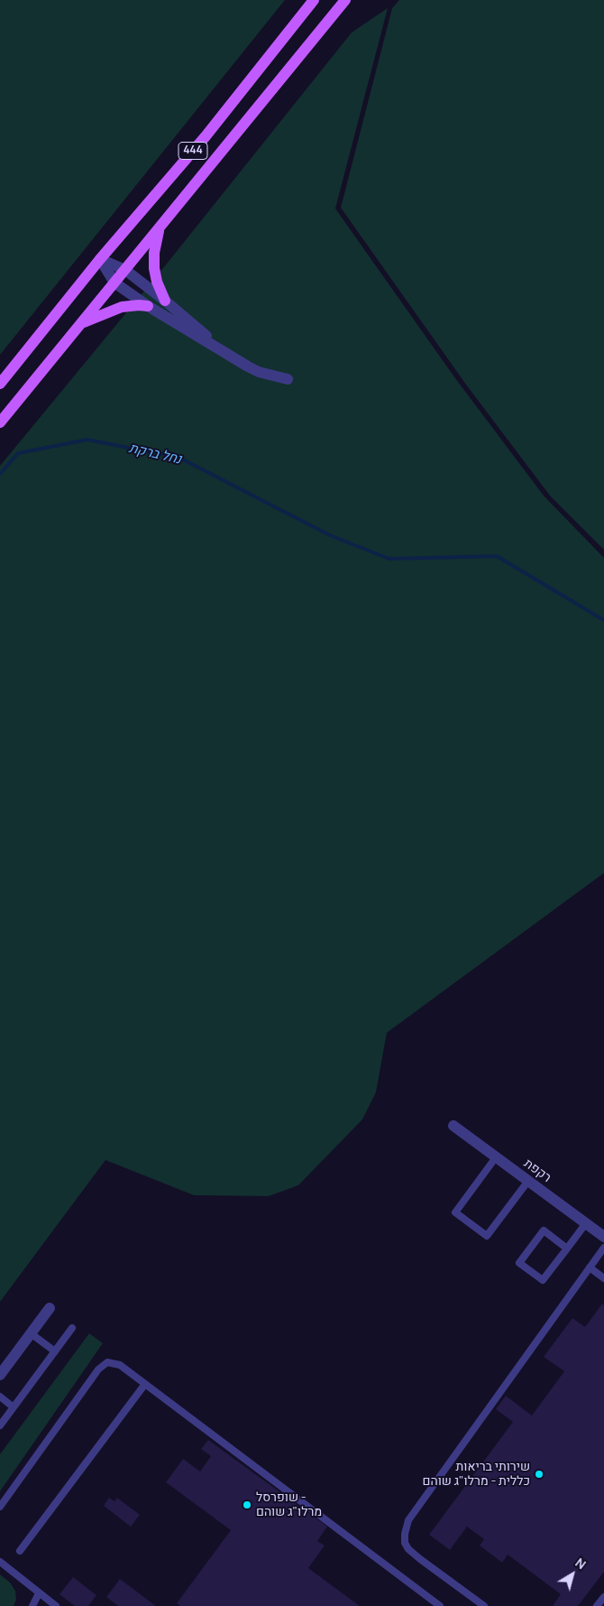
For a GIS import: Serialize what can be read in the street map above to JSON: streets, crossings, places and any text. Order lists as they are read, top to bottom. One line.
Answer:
{"streets":{"main road":["444"],"street":["רקפת"]},"water":["נחל ברקת"],"places":["שירותי בריאות כללית - מרלו\"ג שוהם","שופרסל - מרלו\"ג שוהם"],"north":"top right"}
